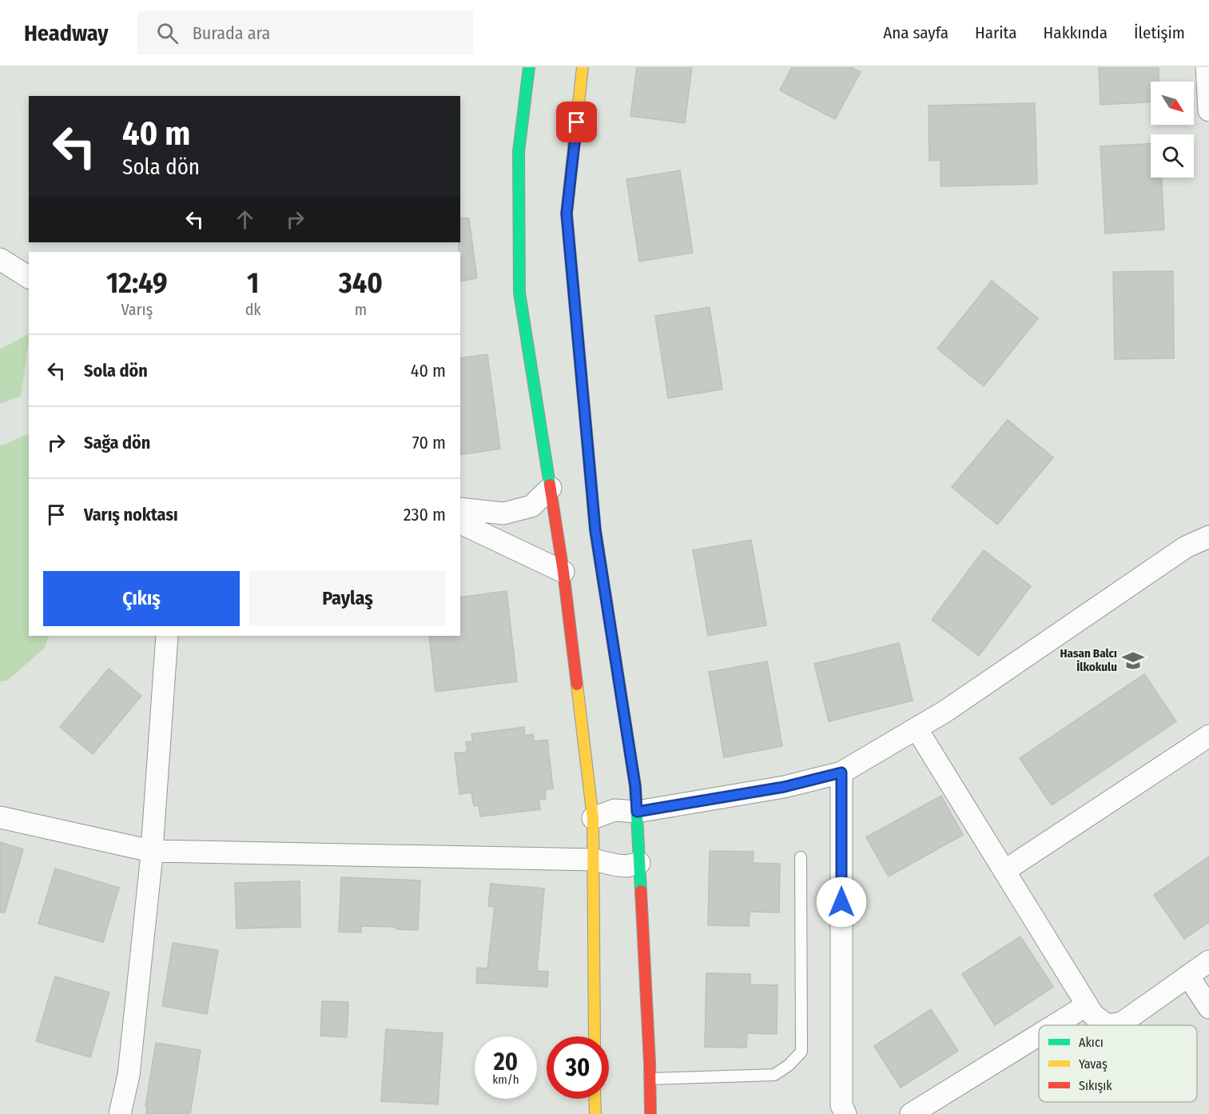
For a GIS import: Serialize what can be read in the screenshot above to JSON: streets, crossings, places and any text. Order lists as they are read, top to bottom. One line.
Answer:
{"places":{"school or university":["Hasan Balcı İlkokulu"]},"legend":["Akıcı","Yavaş","Sıkışık"],"north":"bottom right","page":{"header":"Headway","search":"Burada ara","nav":["Ana sayfa","Harita","Hakkında","İletişim"],"turn":["40 m","Sola dön"],"eta":["12:49","Varış","1","dk","340","m"],"list":[{"name":"Sola dön","value":"40 m"},{"name":"Sağa dön","value":"70 m"},{"name":"Varış noktası","value":"230 m"}],"buttons":["Çıkış","Paylaş"],"speed":"20 km/h","limit":"30"}}
